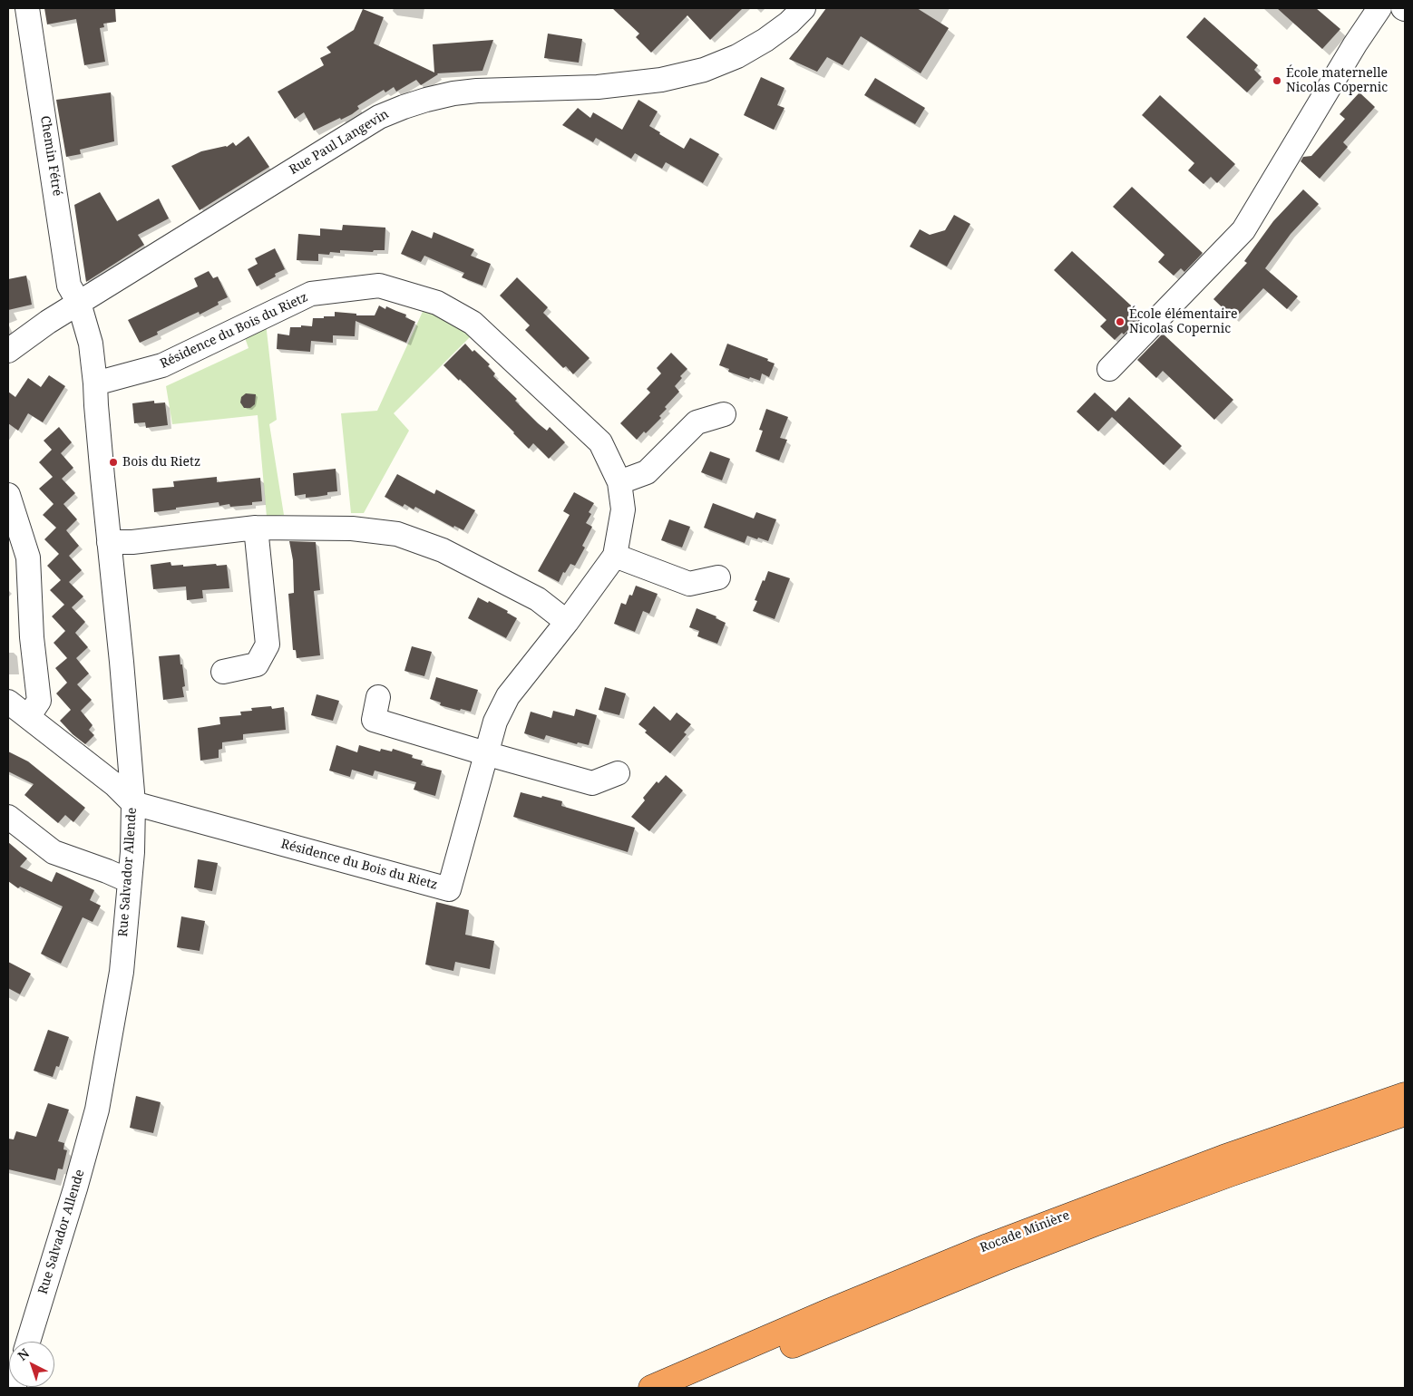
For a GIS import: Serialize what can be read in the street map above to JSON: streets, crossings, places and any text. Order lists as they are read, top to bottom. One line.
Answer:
{"streets":{"highway":["Rocade Minière"],"street":["Rue Paul Langevin","Chemin Fétré","Résidence du Bois du Rietz","Rue Salvador Allende"]},"crossings":[["Rue Paul Langevin","Chemin Fétré"],["Rue Paul Langevin","Rue Salvador Allende"],["Chemin Fétré","Rue Salvador Allende"],["Résidence du Bois du Rietz","Rue Salvador Allende"]],"places":["École maternelle Nicolas Copernic","École élémentaire Nicolas Copernic","Bois du Rietz"],"north":"top left"}
